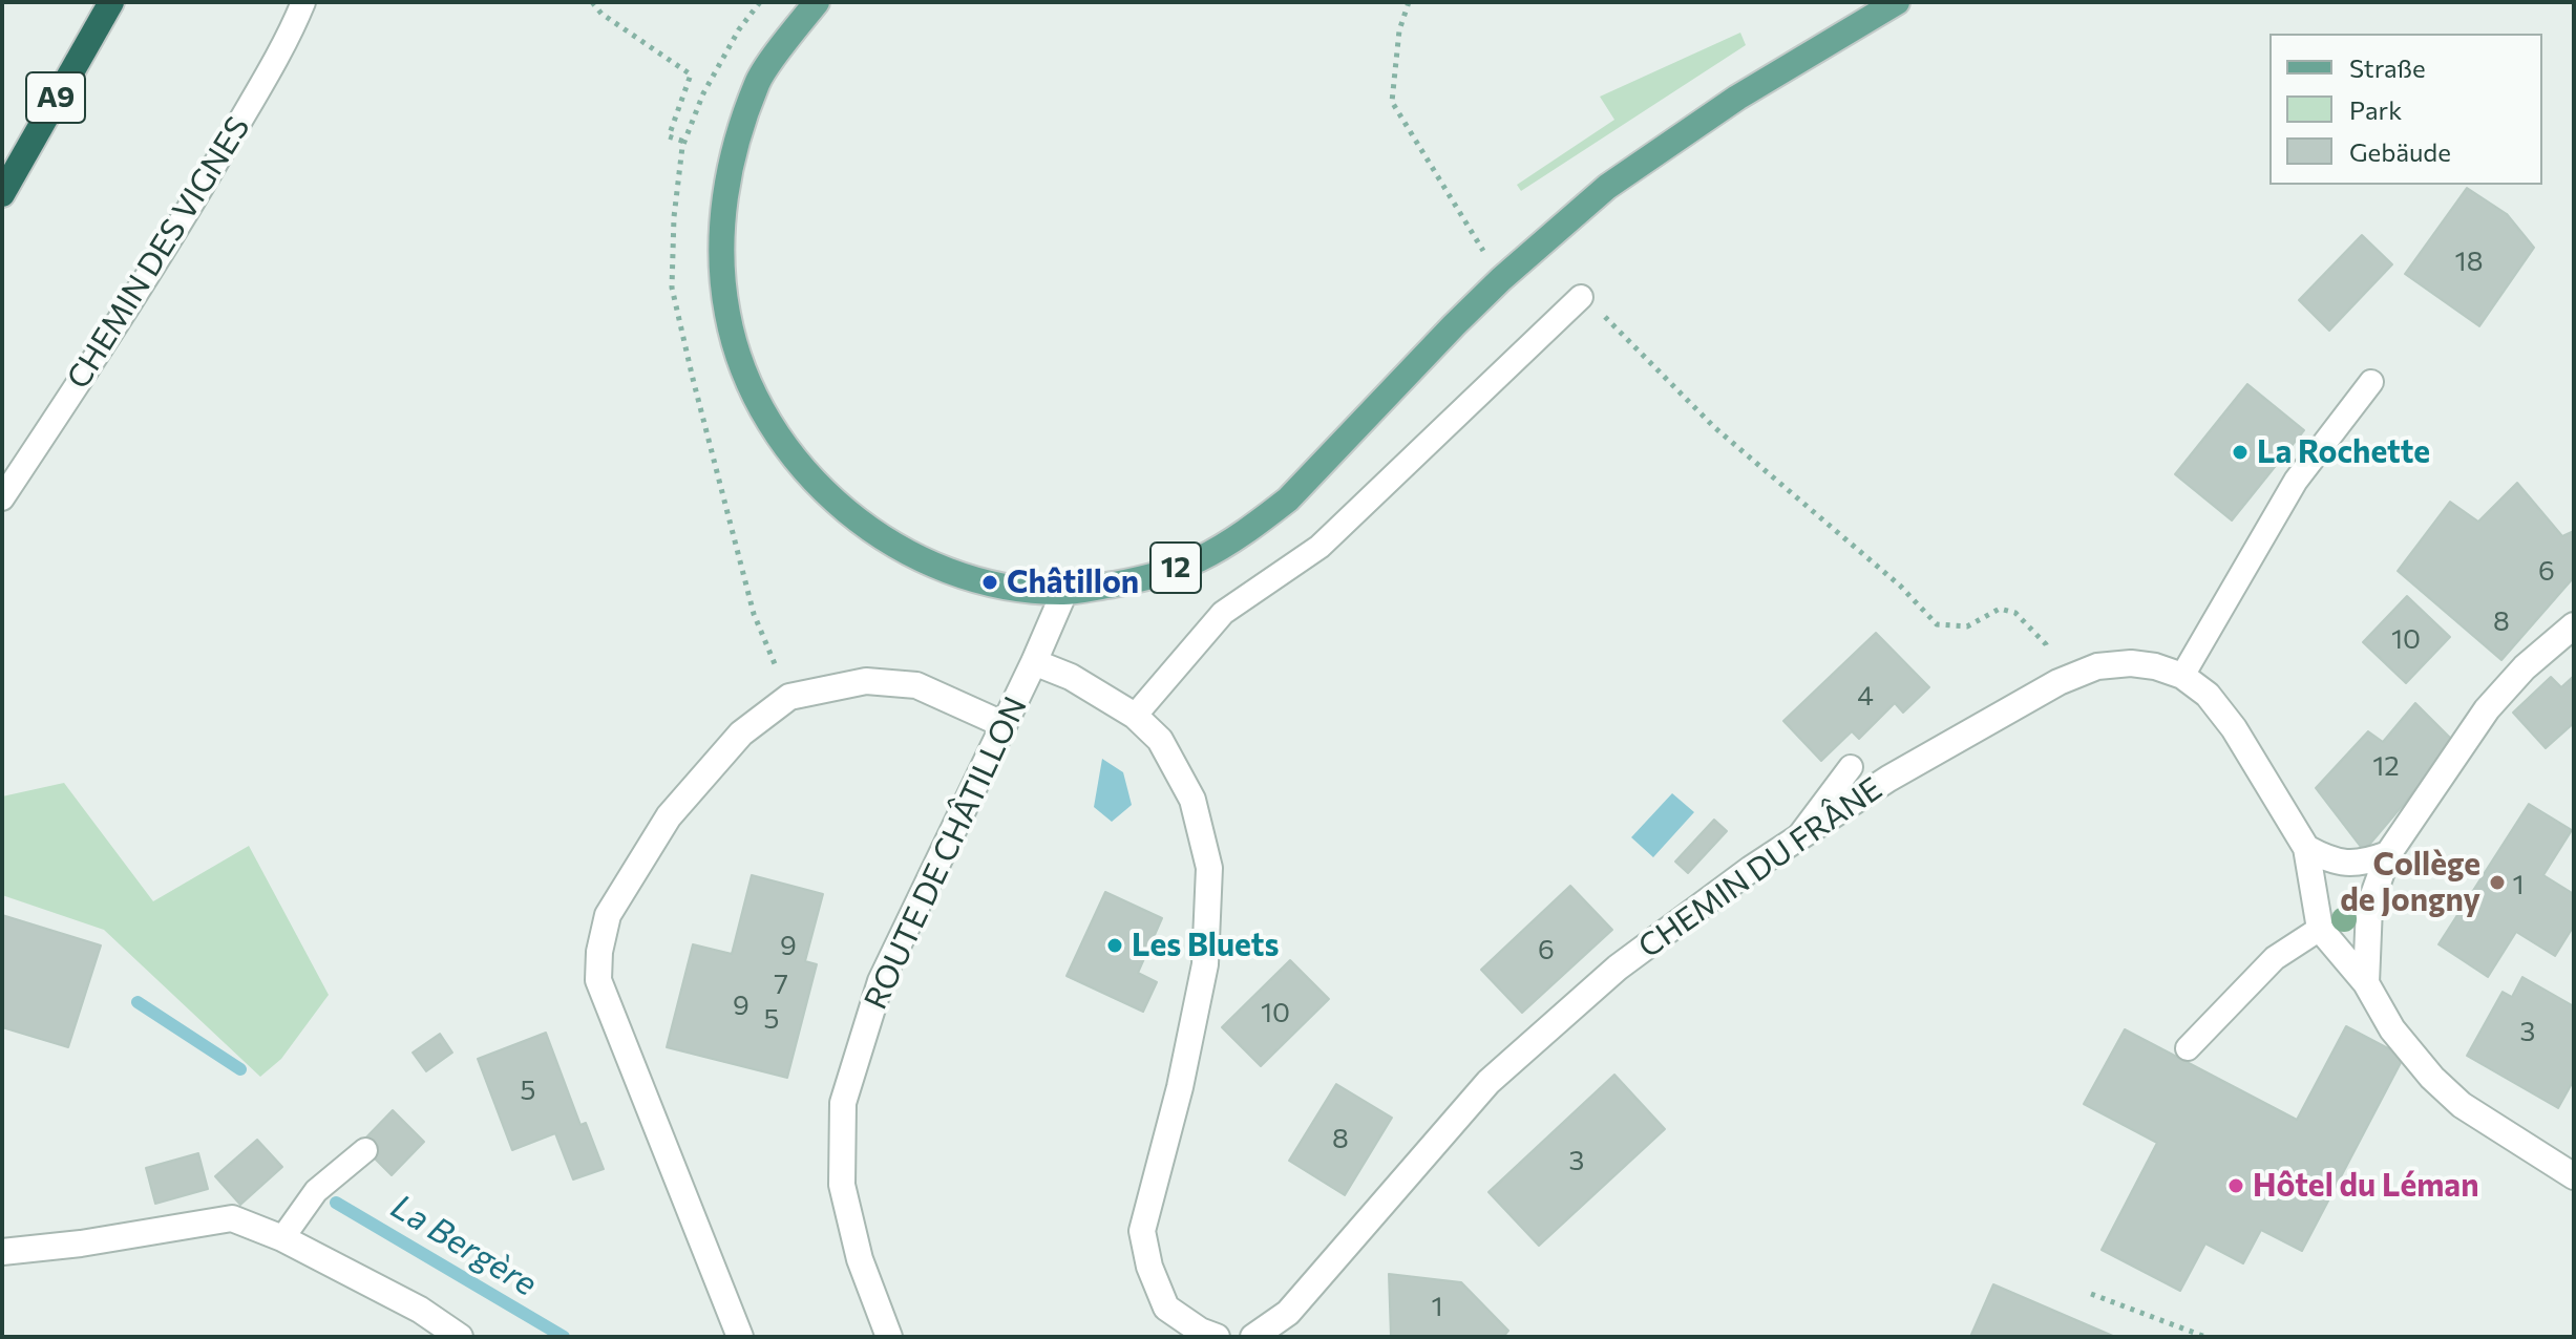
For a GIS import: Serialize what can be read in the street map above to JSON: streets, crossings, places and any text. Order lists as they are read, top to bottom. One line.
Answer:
{"streets":{"highway":["A9"],"main road":["12"],"street":["ROUTE DE CHÂTILLON","CHEMIN DU FRÂNE"],"lane":["CHEMIN DES VIGNES"]},"water":["La Bergère"],"places":["La Rochette","Châtillon","Collège de Jongny","Les Bluets","Hôtel du Léman"],"house_numbers":["18","6","8","10","4","12","1","9","6","7","9","10","5","3","5","8","3","1"],"legend":["Straße","Park","Gebäude"]}
